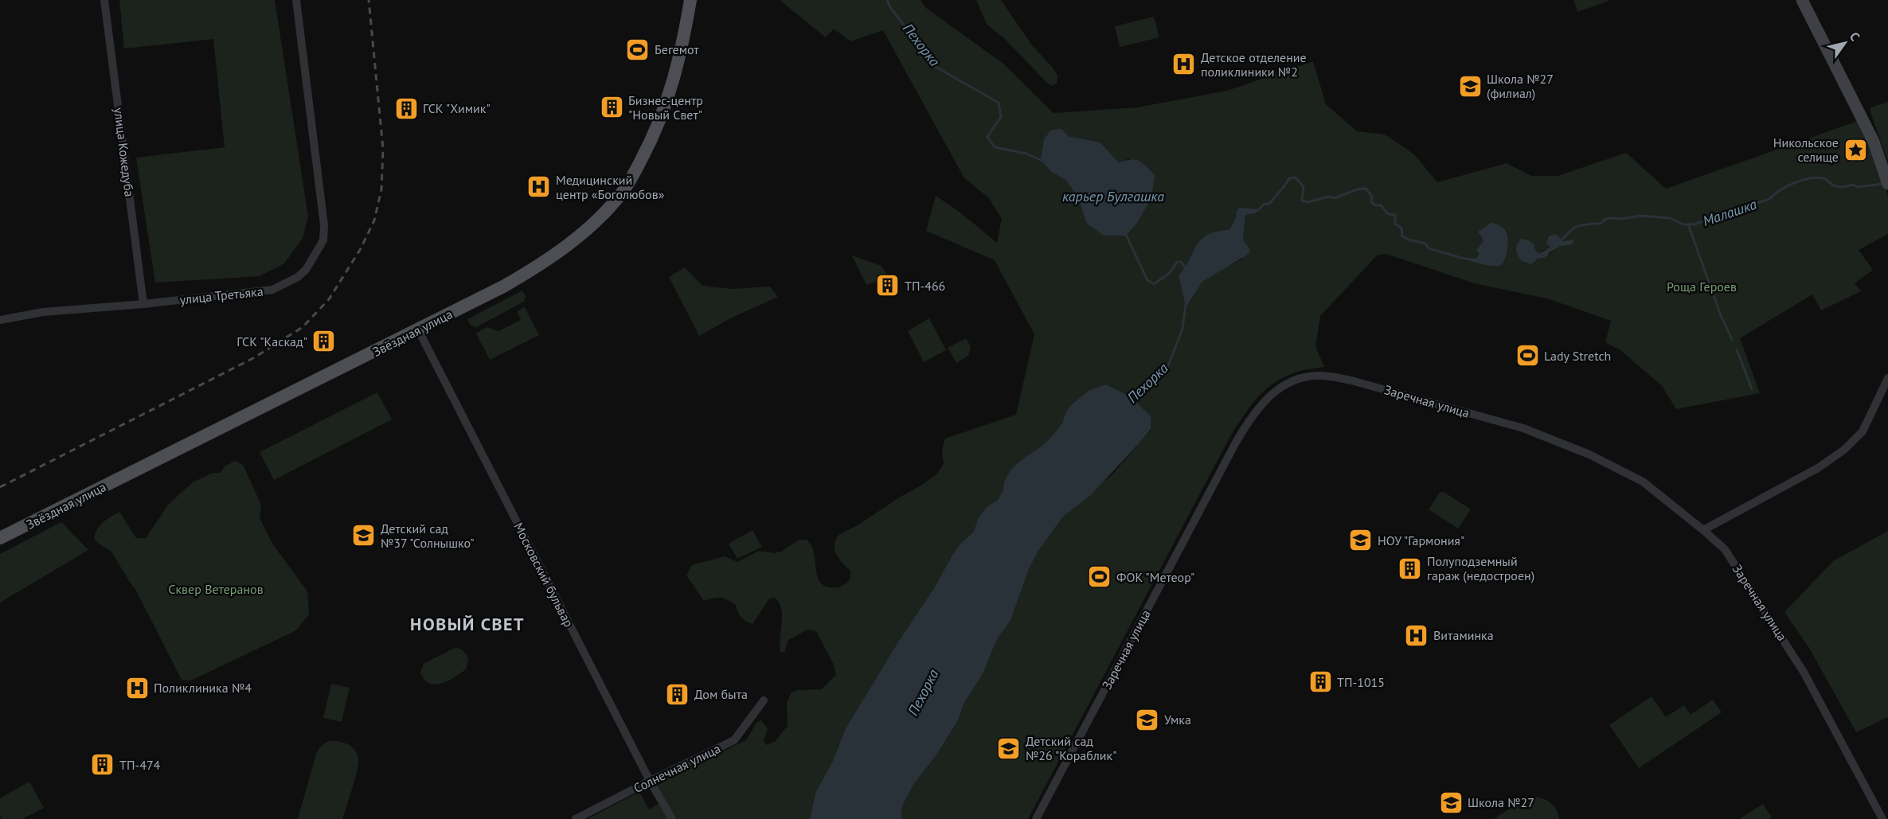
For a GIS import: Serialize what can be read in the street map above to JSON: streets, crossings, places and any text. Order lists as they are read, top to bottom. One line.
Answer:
{"streets":{"main road":["Звёздная улица"],"street":["улица Кожедуба","улица Третьяка","Заречная улица","Московский бульвар","Солнечная улица"]},"crossings":[["улица Кожедуба","улица Третьяка"],["Звёздная улица","Московский бульвар"],["Московский бульвар","Солнечная улица"]],"districts":["НОВЫЙ СВЕТ"],"water":["Пехорка","карьер Булгашка","Малашка"],"parks":["Роща Героев","Сквер Ветеранов"],"places":{"sports":["Бегемот","Lady Stretch","ФОК \"Метеор\""],"hospital":["Детское отделение поликлиники №2","Медицинский центр «Боголюбов»","Витаминка","Поликлиника №4"],"school or university":["Школа №27 (филиал)","Детский сад №37 \"Солнышко\"","НОУ \"Гармония\"","Умка","Детский сад №26 \"Кораблик\"","Школа №27"],"building":["Бизнес-центр \"Новый Свет\"","ГСК \"Химик\"","ТП-466","ГСК \"Каскад\"","Полуподземный гараж (недостроен)","ТП-1015","Дом быта","ТП-474"],"place":["Никольское селище"]},"north":"top right"}
